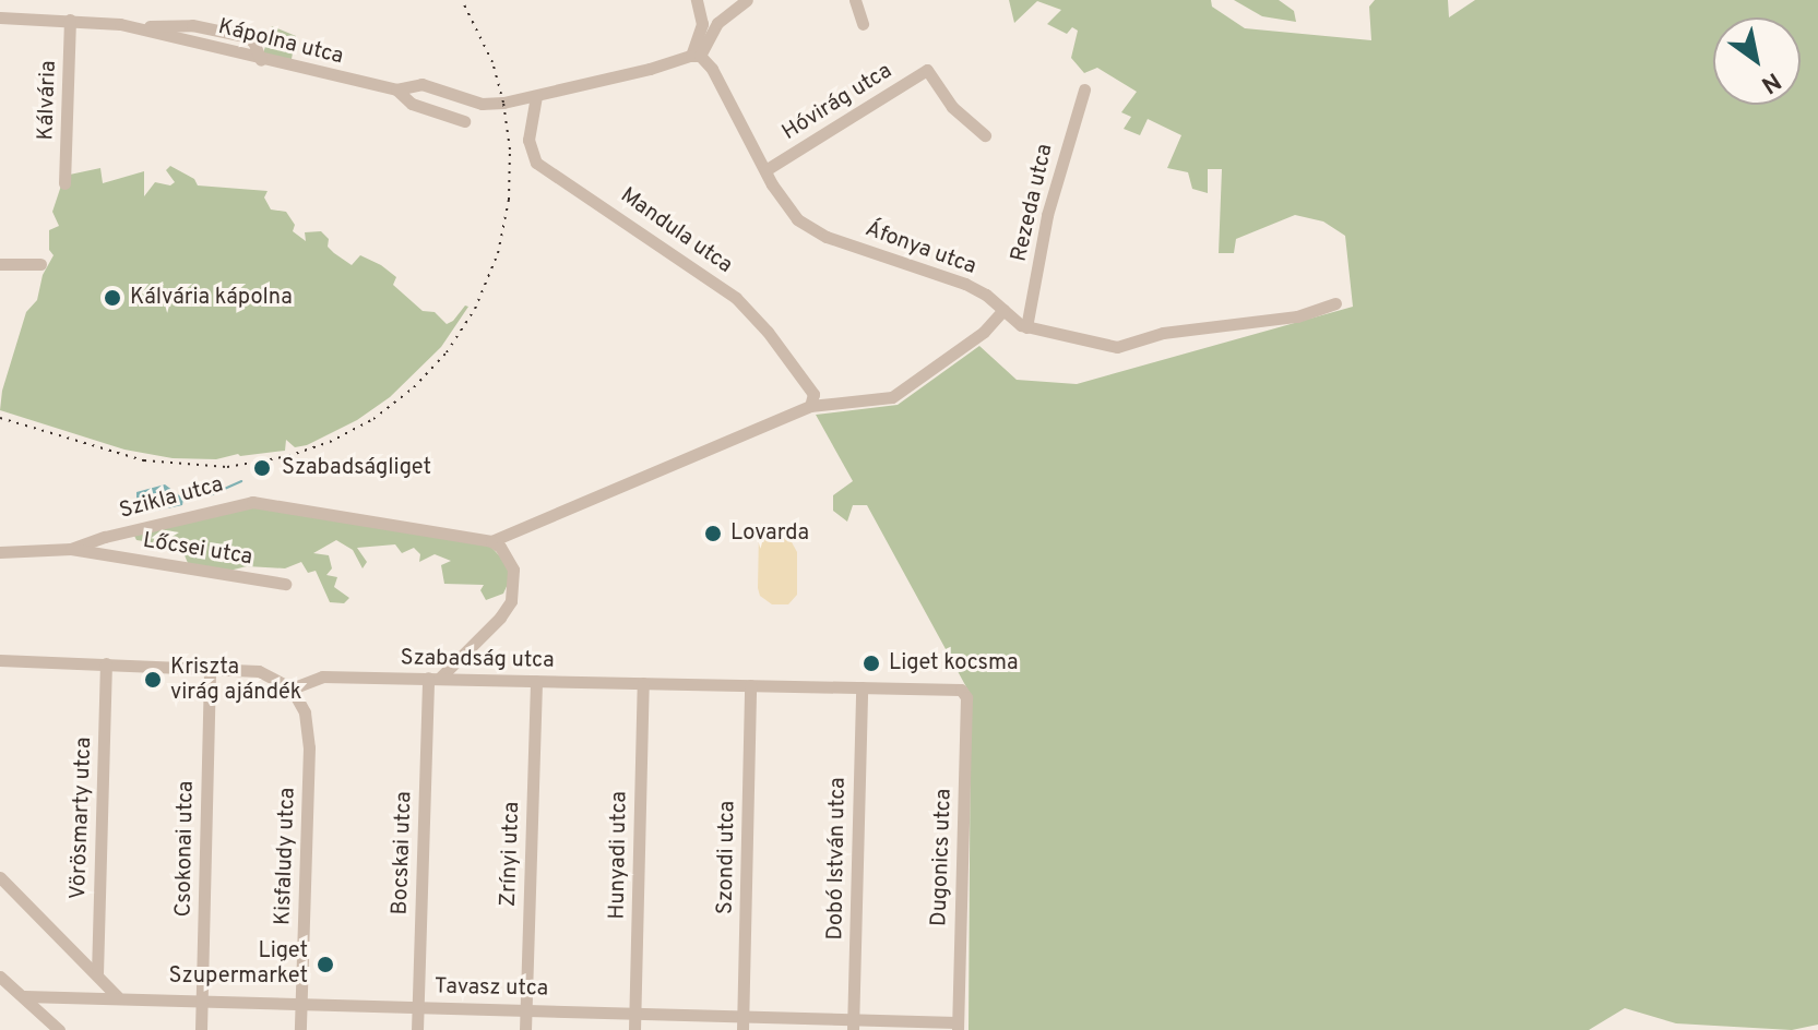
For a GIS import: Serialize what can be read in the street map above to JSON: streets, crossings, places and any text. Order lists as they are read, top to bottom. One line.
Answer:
{"streets":{"street":["Kápolna utca","Kálvária","Hóvirág utca","Rezeda utca","Mandula utca","Áfonya utca","Szikla utca","Lőcsei utca","Szabadság utca","Vörösmarty utca","Csokonai utca","Bocskai utca","Zrínyi utca","Hunyadi utca","Kisfaludy utca","Szondi utca","Dugonics utca","Dobó István utca","Tavasz utca"]},"crossings":[["Kápolna utca","Kálvária"],["Kápolna utca","Mandula utca"],["Hóvirág utca","Áfonya utca"],["Rezeda utca","Áfonya utca"],["Szikla utca","Lőcsei utca"],["Szabadság utca","Bocskai utca"],["Szabadság utca","Zrínyi utca"],["Szabadság utca","Hunyadi utca"],["Szabadság utca","Kisfaludy utca"],["Szabadság utca","Szondi utca"],["Szabadság utca","Dugonics utca"],["Szabadság utca","Dobó István utca"],["Csokonai utca","Tavasz utca"],["Bocskai utca","Tavasz utca"],["Zrínyi utca","Tavasz utca"],["Hunyadi utca","Tavasz utca"],["Kisfaludy utca","Tavasz utca"],["Szondi utca","Tavasz utca"],["Dugonics utca","Tavasz utca"],["Dobó István utca","Tavasz utca"]],"places":["Kálvária kápolna","Szabadságliget","Lovarda","Liget kocsma","Kriszta virág ajándék","Liget Szupermarket"],"north":"bottom right"}
